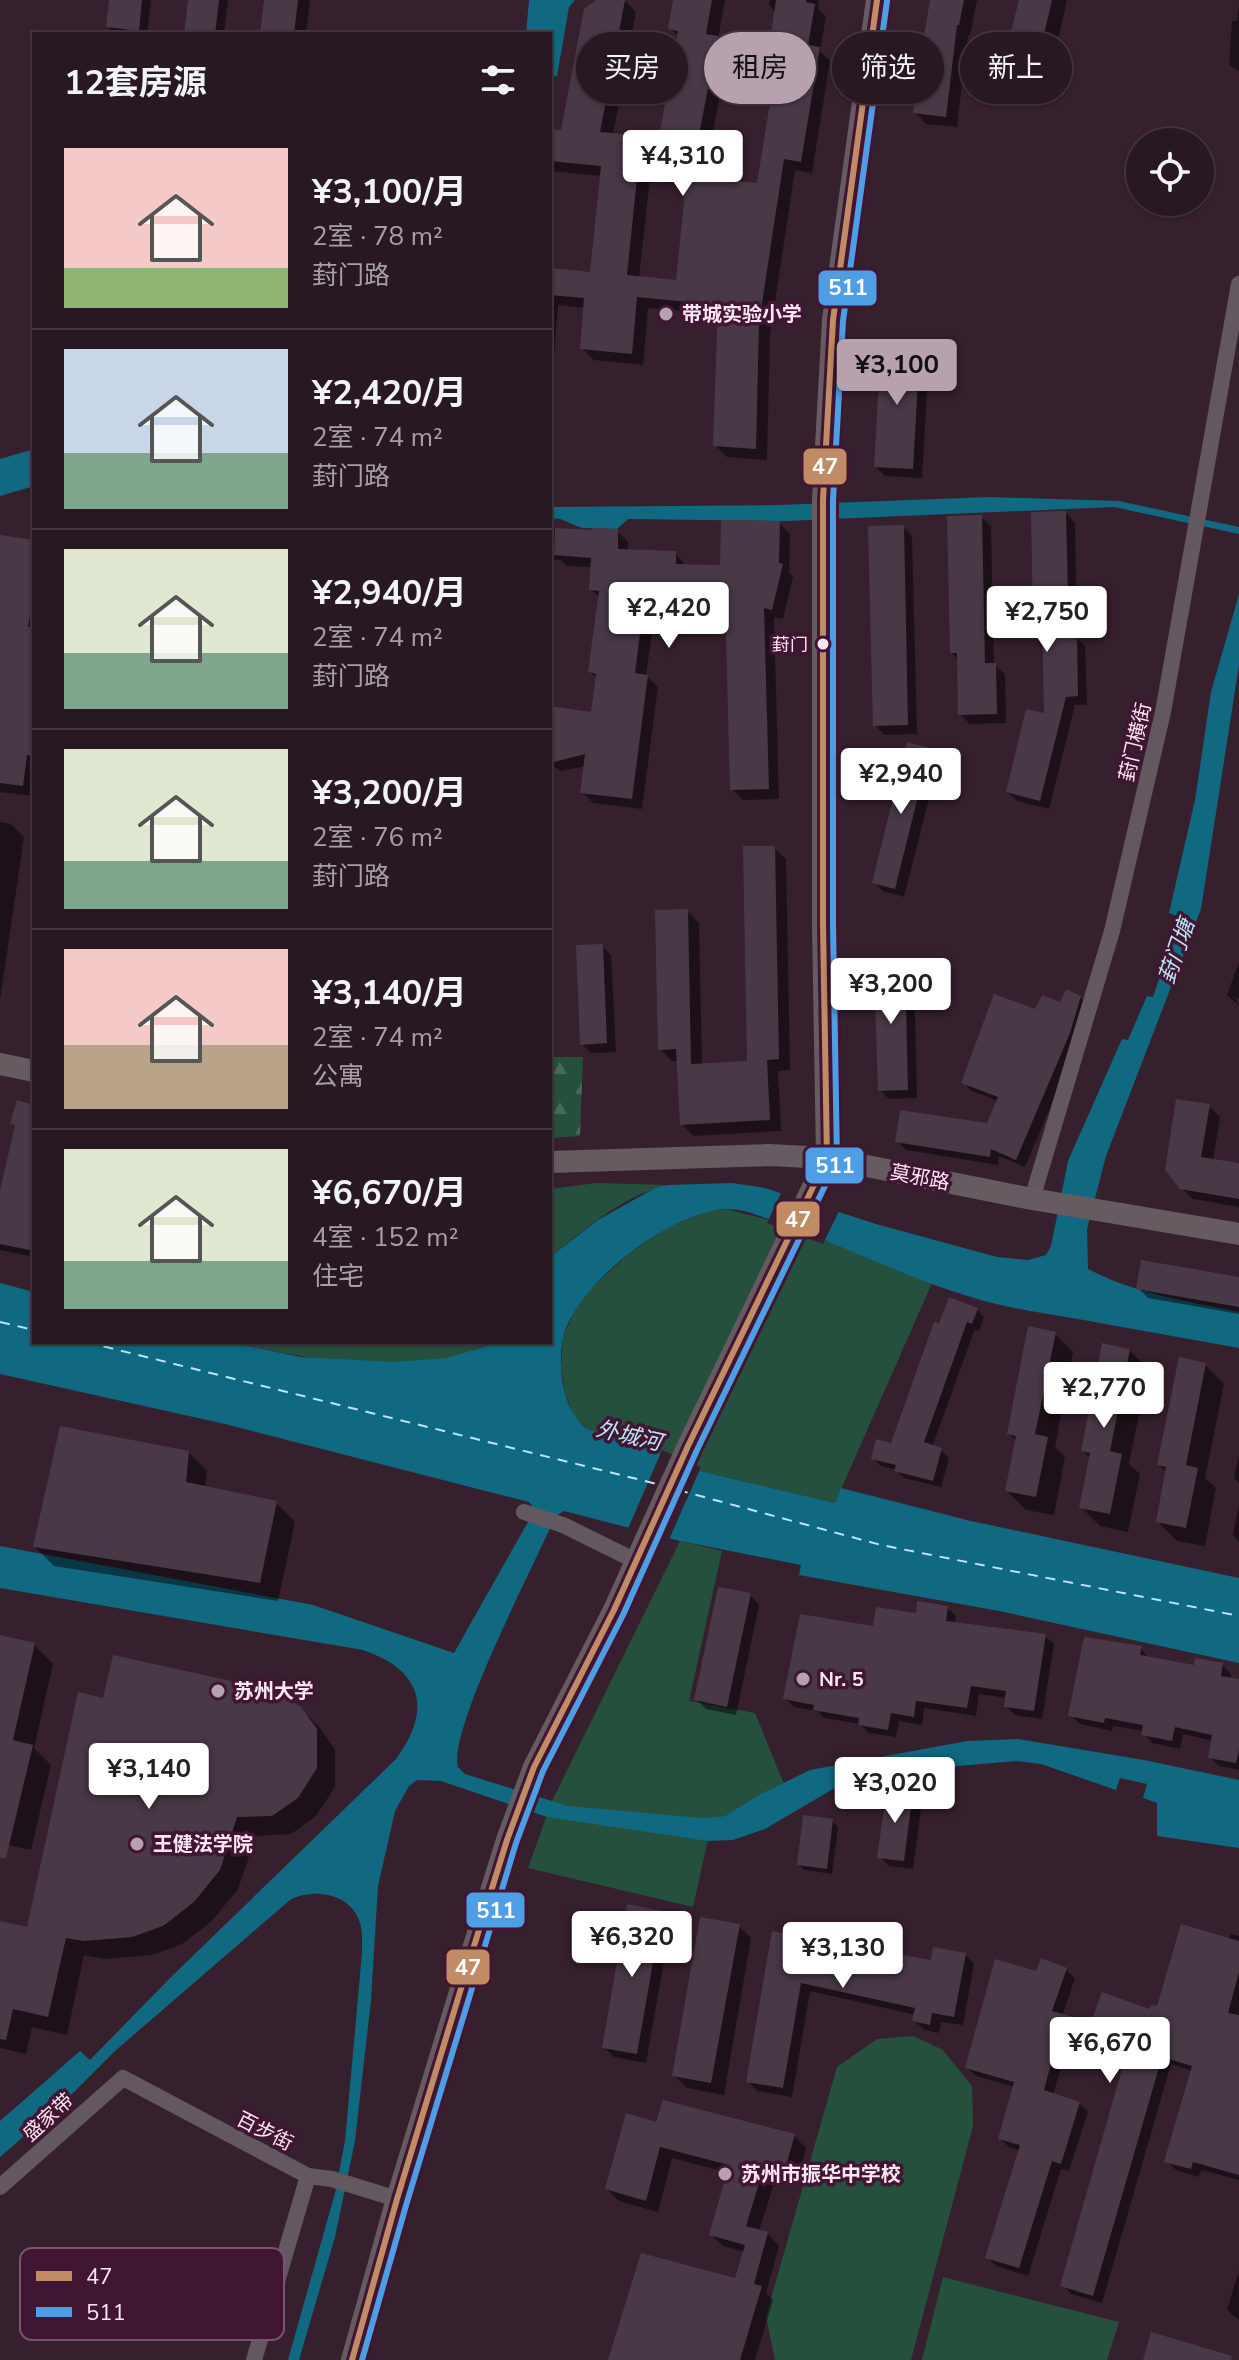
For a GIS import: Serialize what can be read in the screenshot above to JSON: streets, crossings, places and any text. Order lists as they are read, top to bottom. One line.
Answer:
{"streets":{"main road":["莫邪路"],"street":["葑门横街","盛家带","百步街"]},"crossings":[["葑门横街","莫邪路"],["盛家带","百步街"]],"water":["葑门塘","外城河"],"places":["带城实验小学","葑门","Nr. 5","苏州大学","王健法学院","苏州市振华中学校"],"lines":["transit line 47","transit line 511"],"legend":["47","511"],"page":{"chip":["买房","租房","筛选","新上"],"heading":"12套房源","list":[{"name":"¥3,100/月","note":"2室 · 78 m² · 葑门路"},{"name":"¥2,420/月","note":"2室 · 74 m² · 葑门路"},{"name":"¥2,940/月","note":"2室 · 74 m² · 葑门路"},{"name":"¥3,200/月","note":"2室 · 76 m² · 葑门路"},{"name":"¥3,140/月","note":"2室 · 74 m² · 公寓"},{"name":"¥6,670/月","note":"4室 · 152 m² · 住宅"}],"price":["¥4,310","¥3,100","¥2,420","¥2,750","¥2,940","¥3,200","¥2,770","¥3,140","¥3,020","¥6,320","¥3,130","¥6,670"]}}
